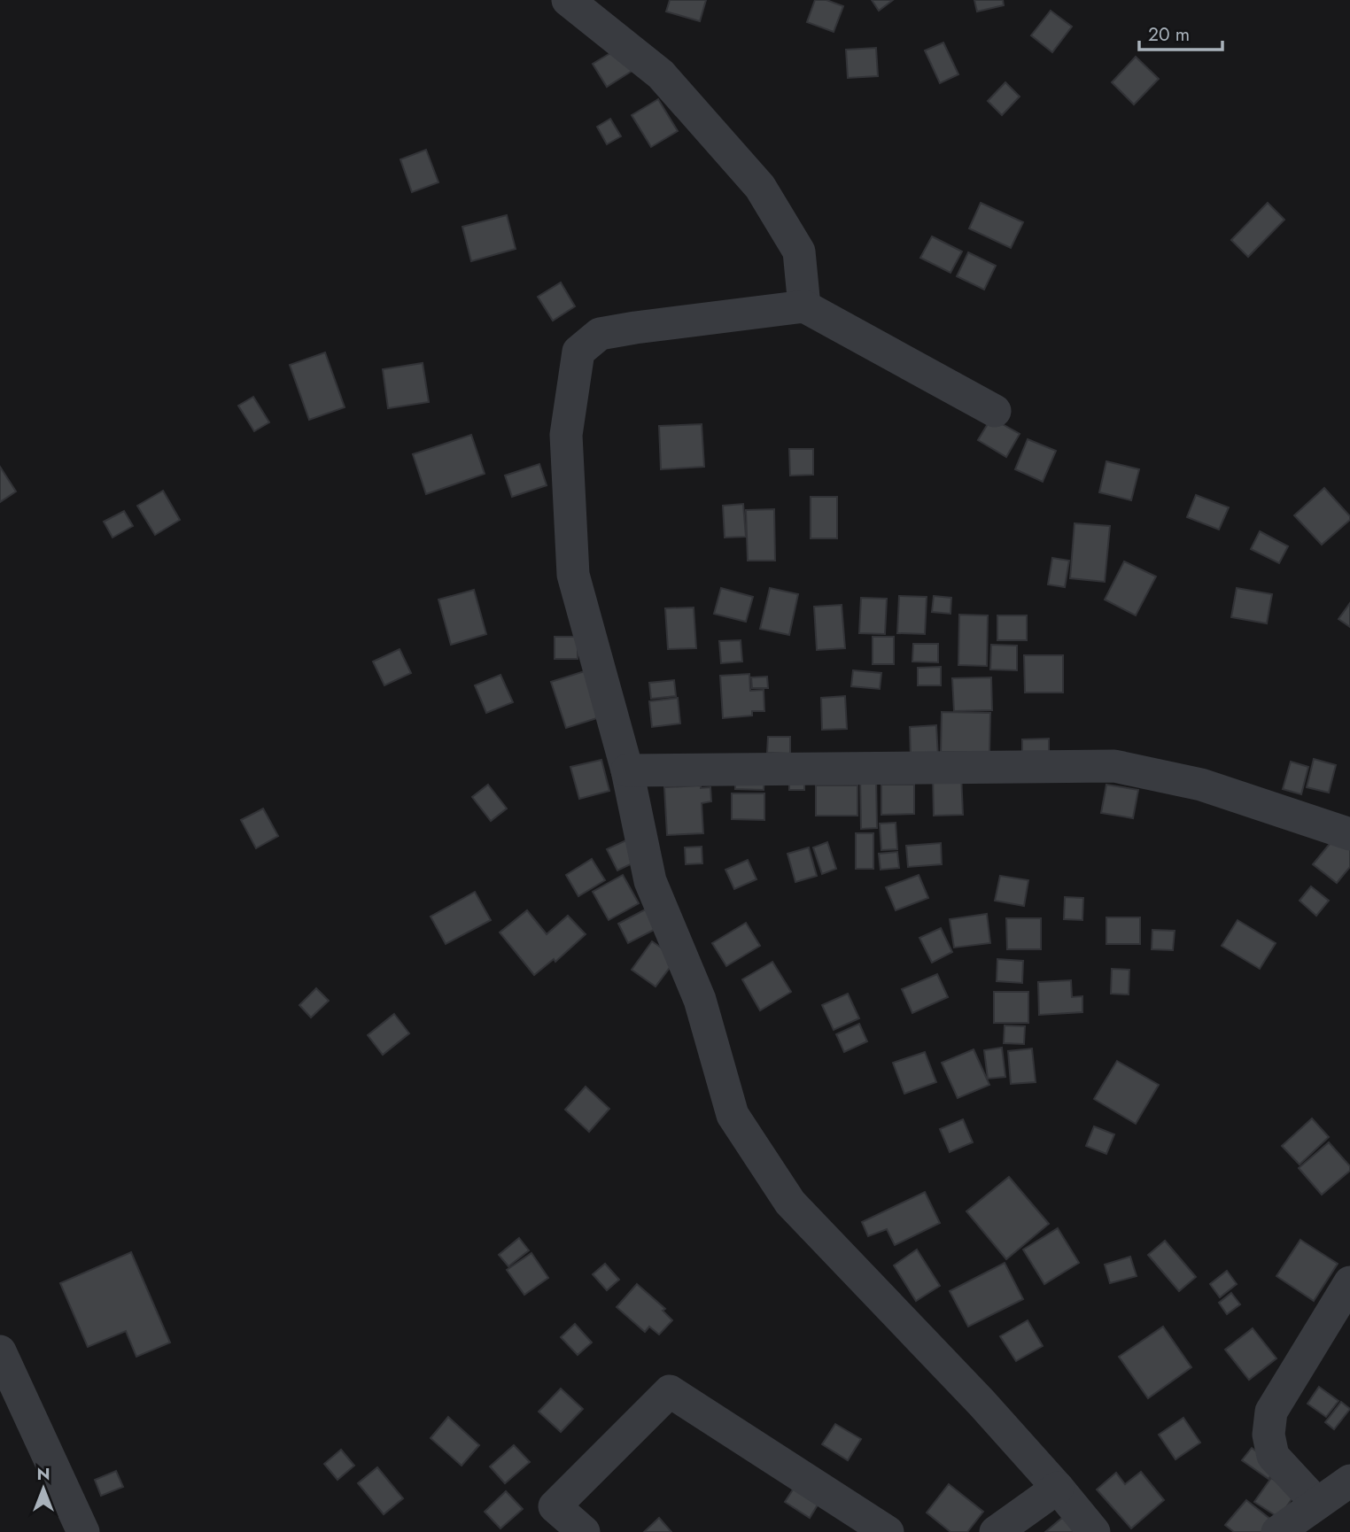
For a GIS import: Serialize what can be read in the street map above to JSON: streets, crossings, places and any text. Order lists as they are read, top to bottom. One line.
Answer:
{"scale_bar":"20 m","north":"top"}
